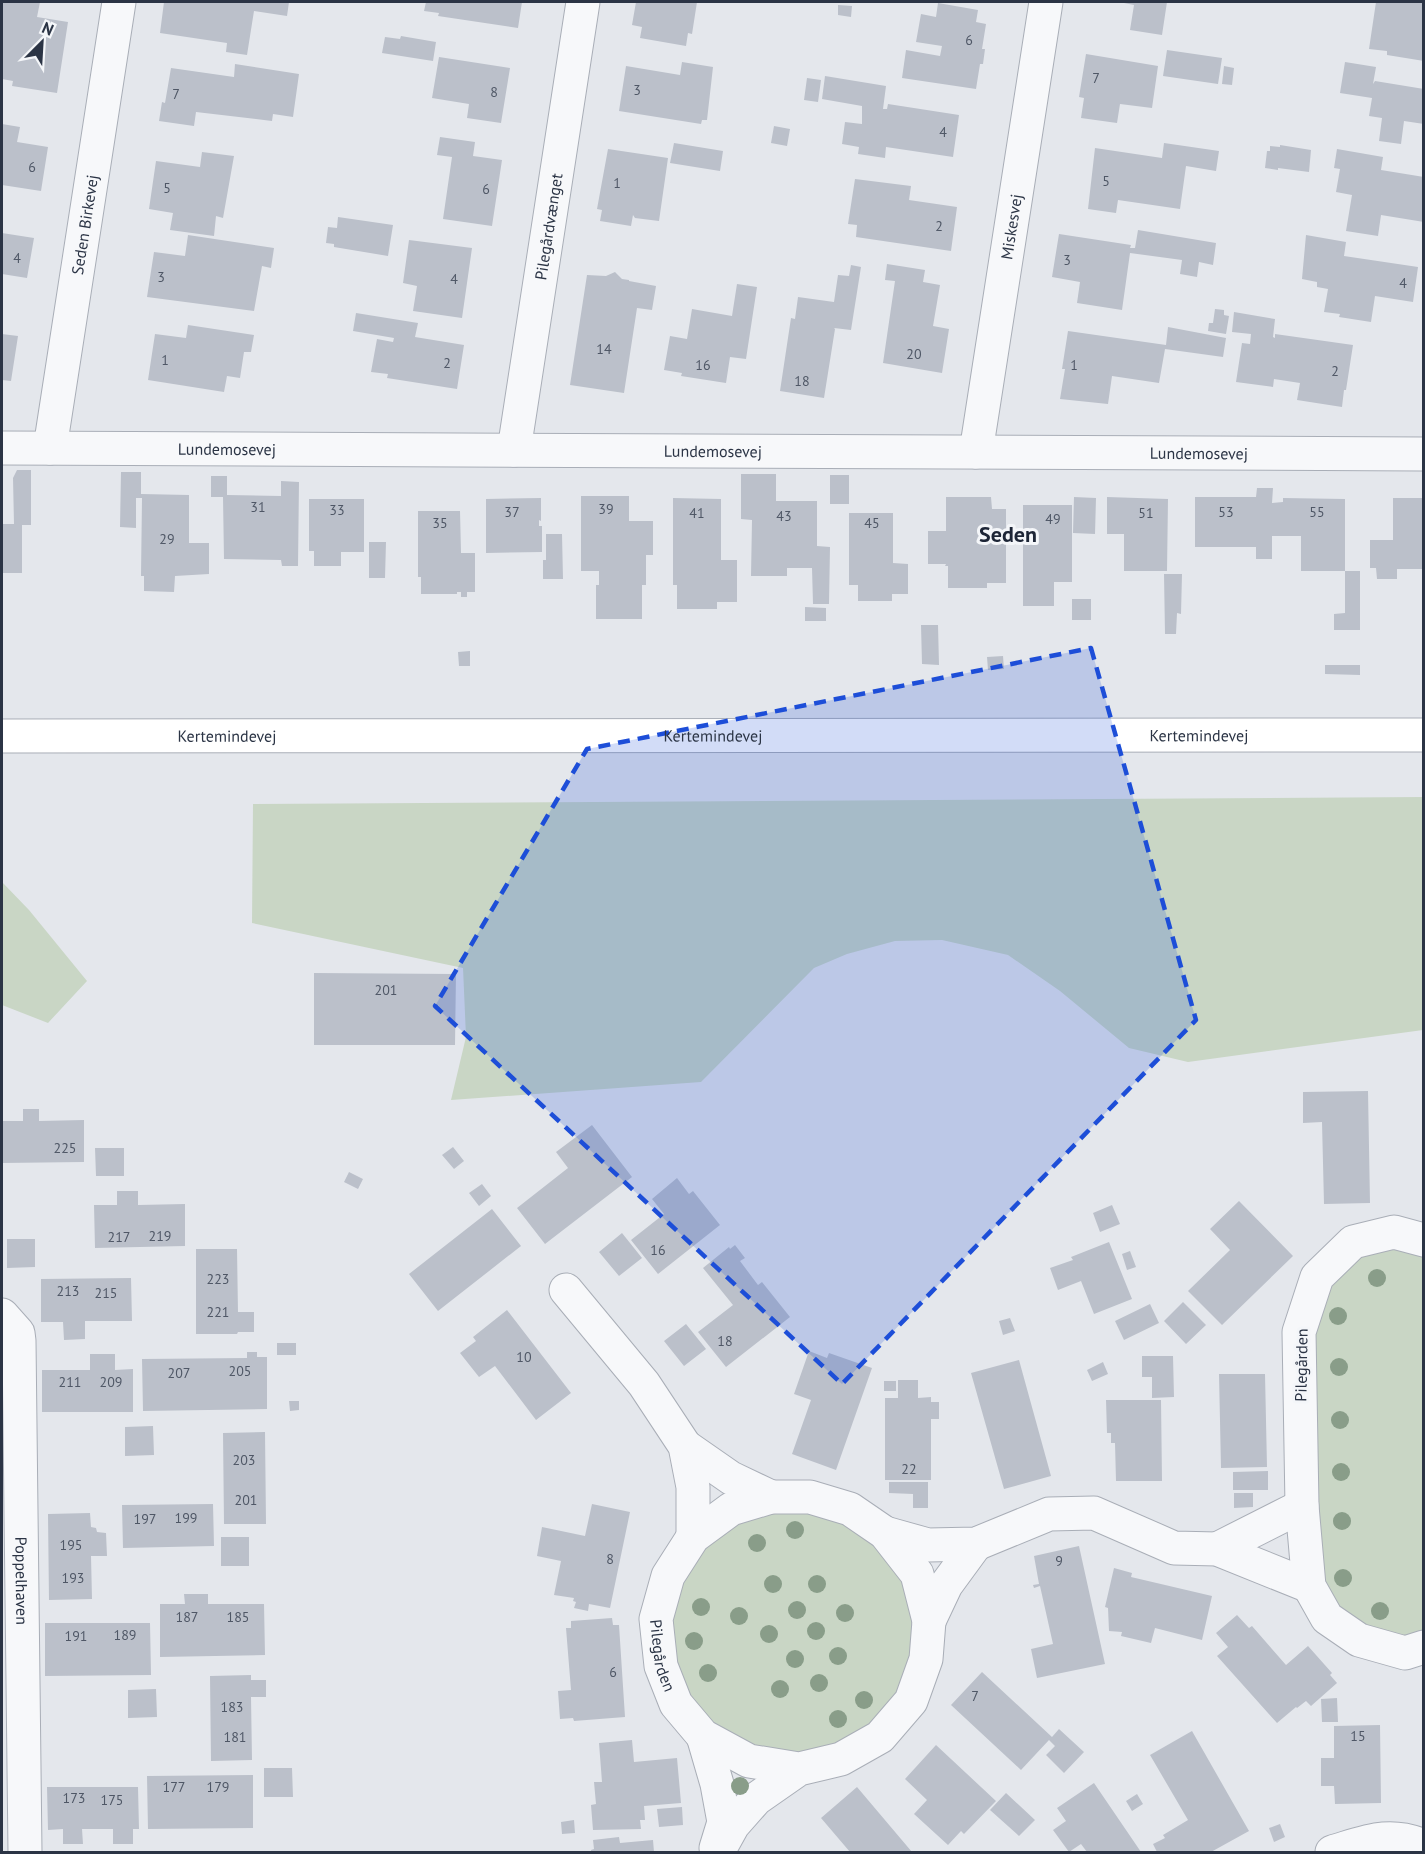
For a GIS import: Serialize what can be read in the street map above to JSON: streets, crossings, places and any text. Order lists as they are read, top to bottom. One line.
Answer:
{"streets":{"main road":["Kertemindevej"],"street":["Seden Birkevej","Pilegårdvænget","Miskesvej","Lundemosevej","Pilegården","Poppelhaven"]},"crossings":[["Seden Birkevej","Lundemosevej"],["Pilegårdvænget","Lundemosevej"],["Miskesvej","Lundemosevej"]],"districts":["Seden"],"house_numbers":["6","7","3","8","7","4","6","5","1","5","6","2","4","3","3","4","4","14","20","1","2","16","1","2","18","31","39","33","37","53","55","41","51","43","49","35","45","29","201","225","219","217","16","223","213","215","221","18","10","205","207","211","209","203","22","201","199","197","195","8","9","193","187","185","189","191","6","7","183","15","181","177","179","173","175"],"north":"top right"}
